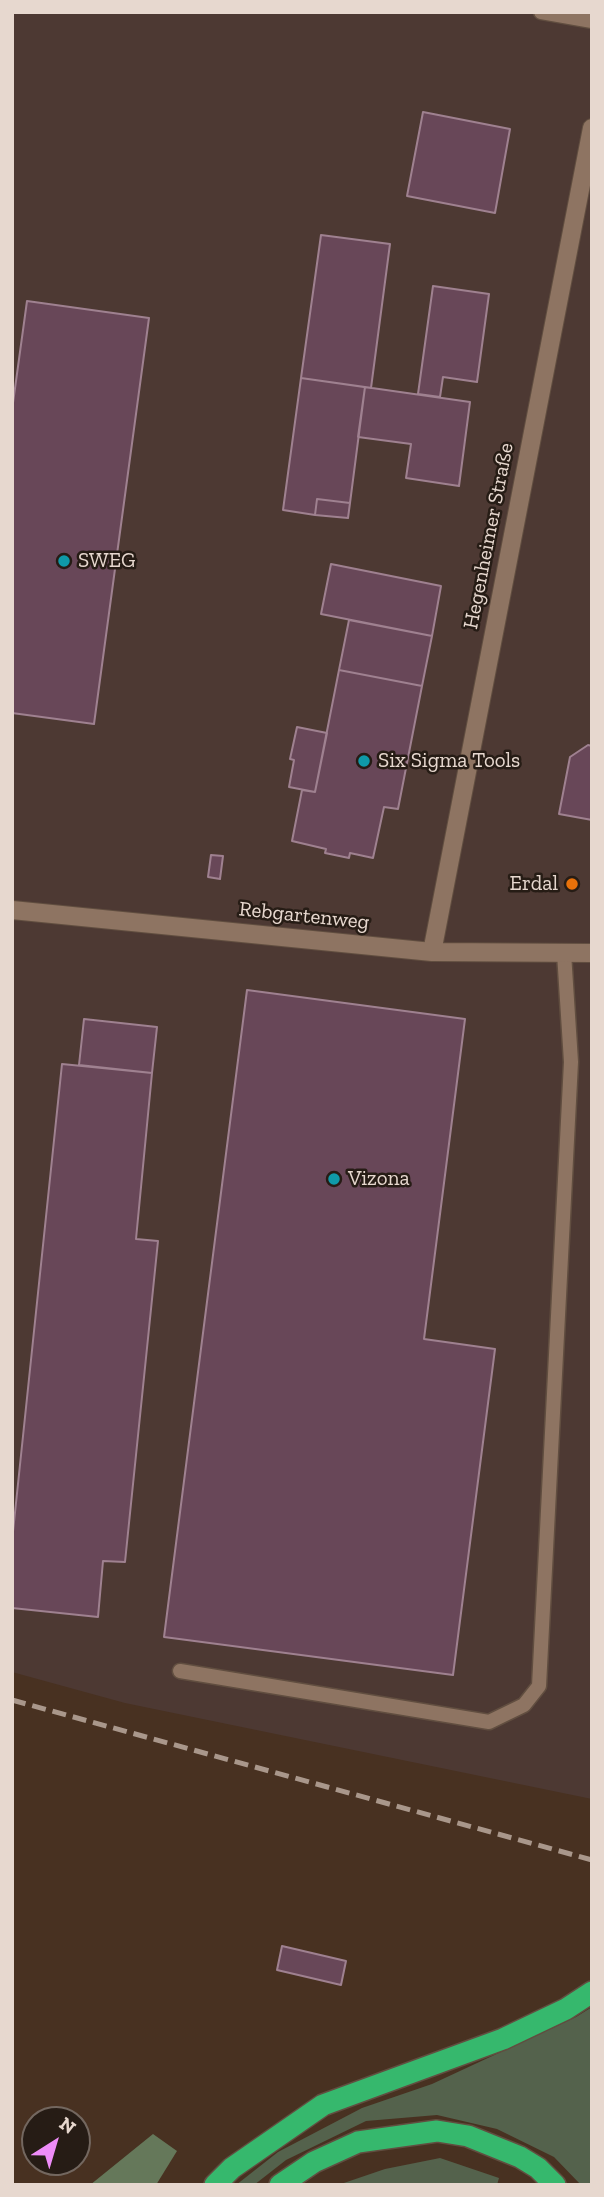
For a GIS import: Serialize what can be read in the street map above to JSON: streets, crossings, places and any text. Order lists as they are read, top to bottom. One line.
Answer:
{"streets":{"street":["Hegenheimer Straße","Rebgartenweg"]},"crossings":[["Hegenheimer Straße","Rebgartenweg"]],"places":["SWEG","Six Sigma Tools","Erdal","Vizona"],"north":"top right"}
